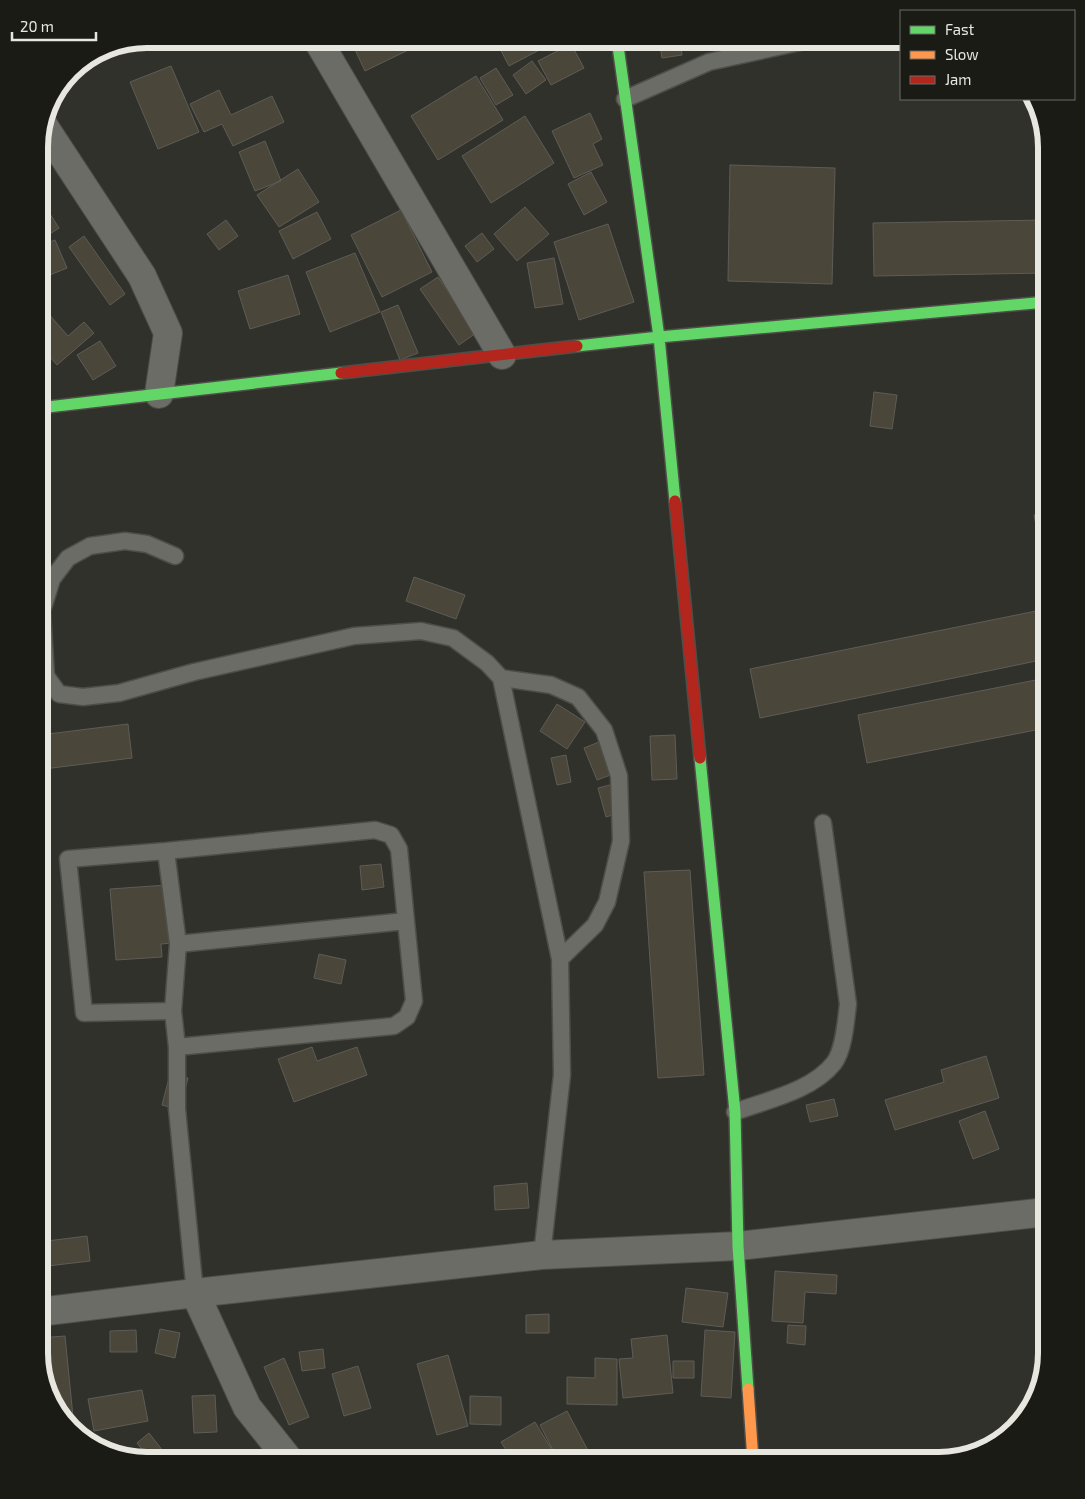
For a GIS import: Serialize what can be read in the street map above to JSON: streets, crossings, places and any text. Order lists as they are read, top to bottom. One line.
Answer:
{"legend":["Fast","Slow","Jam"],"scale_bar":"20 m"}
